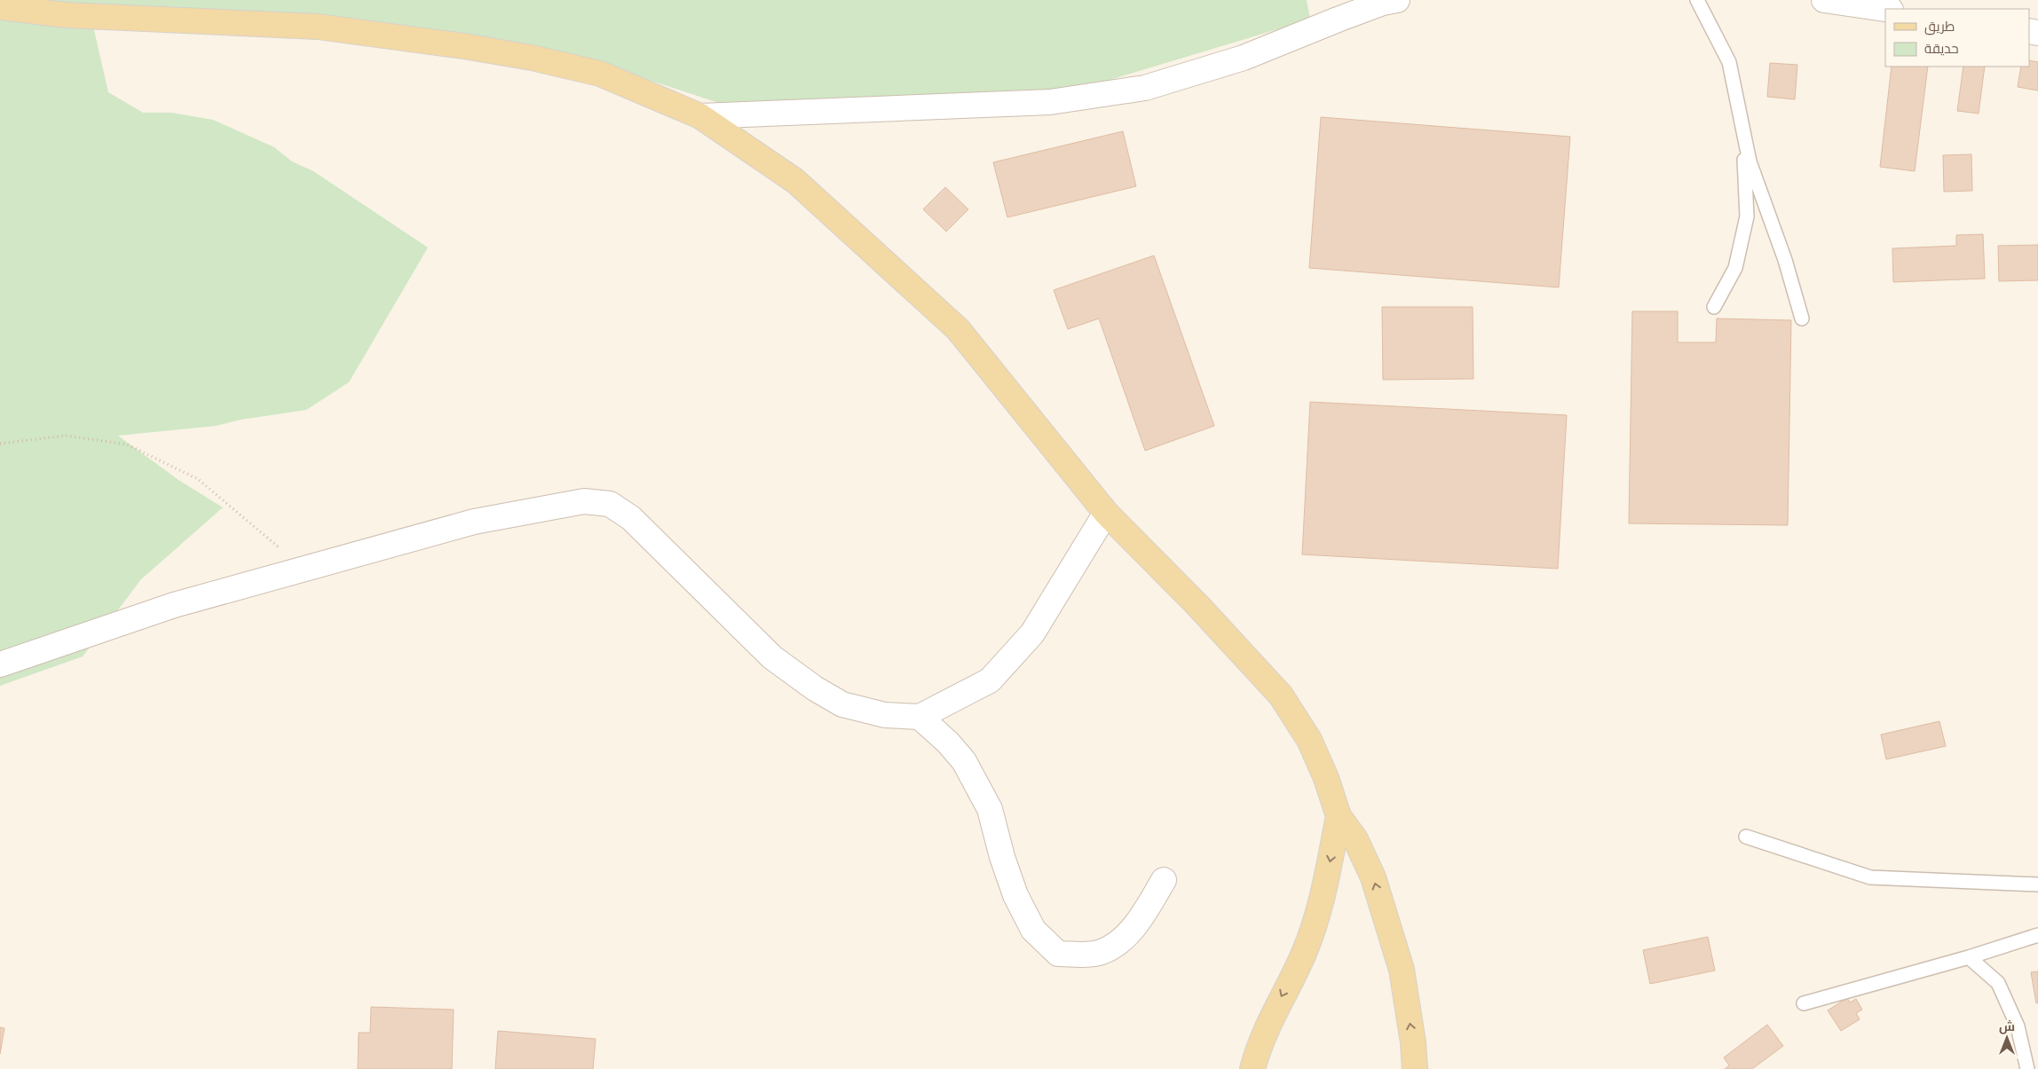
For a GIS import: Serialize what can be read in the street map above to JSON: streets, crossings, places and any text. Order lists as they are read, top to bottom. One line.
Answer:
{"legend":["طريق","حديقة"],"north":"top"}
